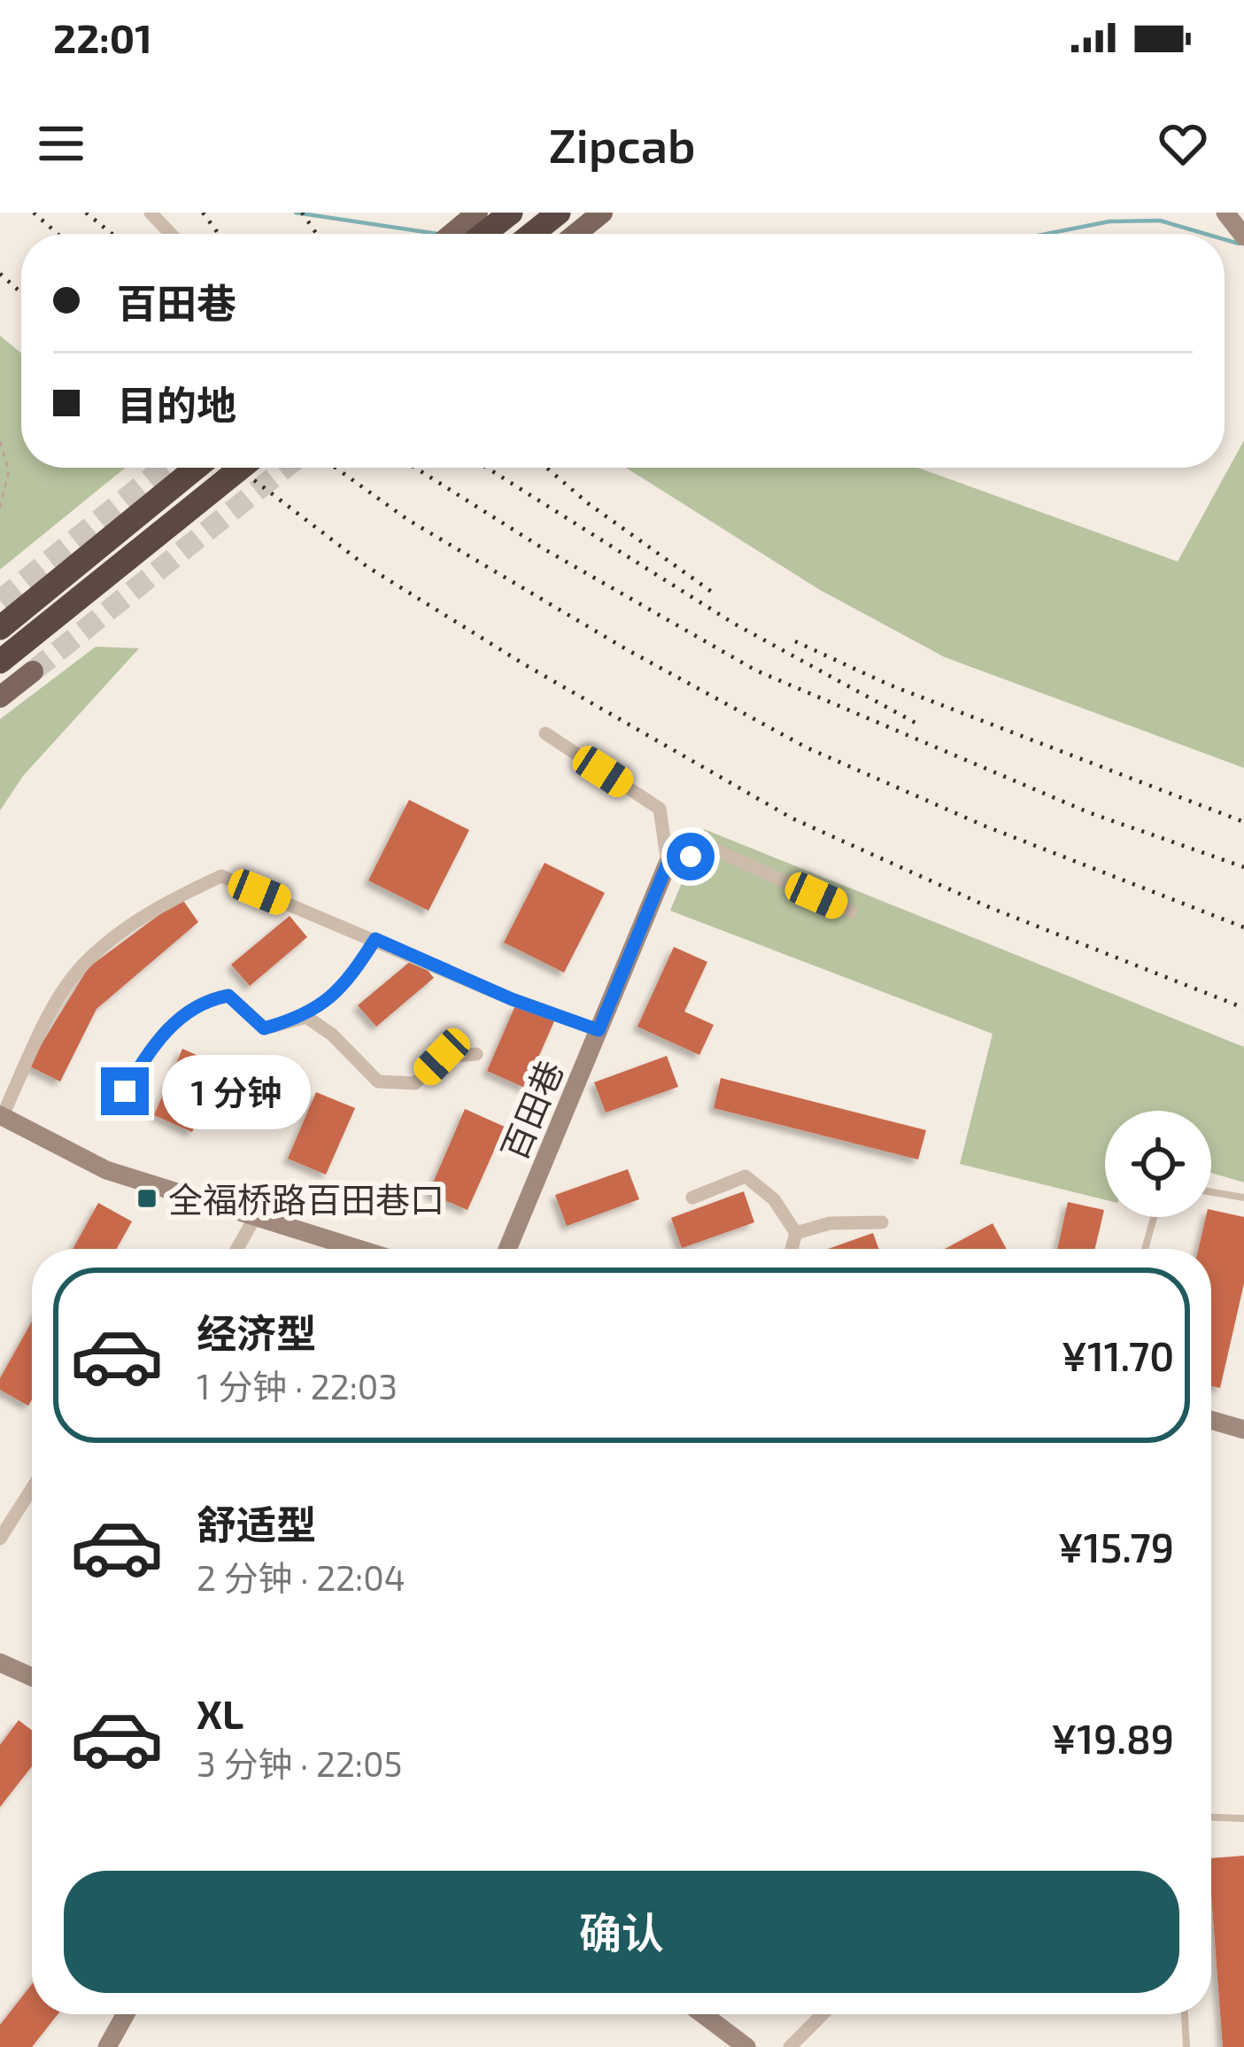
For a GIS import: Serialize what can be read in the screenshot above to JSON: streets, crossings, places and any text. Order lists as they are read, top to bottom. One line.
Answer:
{"streets":{"street":["百田巷"]},"places":{"transit":["全福桥路百田巷口"]},"page":{"status":"22:01","header":"Zipcab","banner":["百田巷","目的地"],"bubble":"1 分钟","list":[{"name":"经济型","note":"1 分钟 · 22:03","value":"¥11.70"},{"name":"舒适型","note":"2 分钟 · 22:04","value":"¥15.79"},{"name":"XL","note":"3 分钟 · 22:05","value":"¥19.89"}],"buttons":"确认"}}
